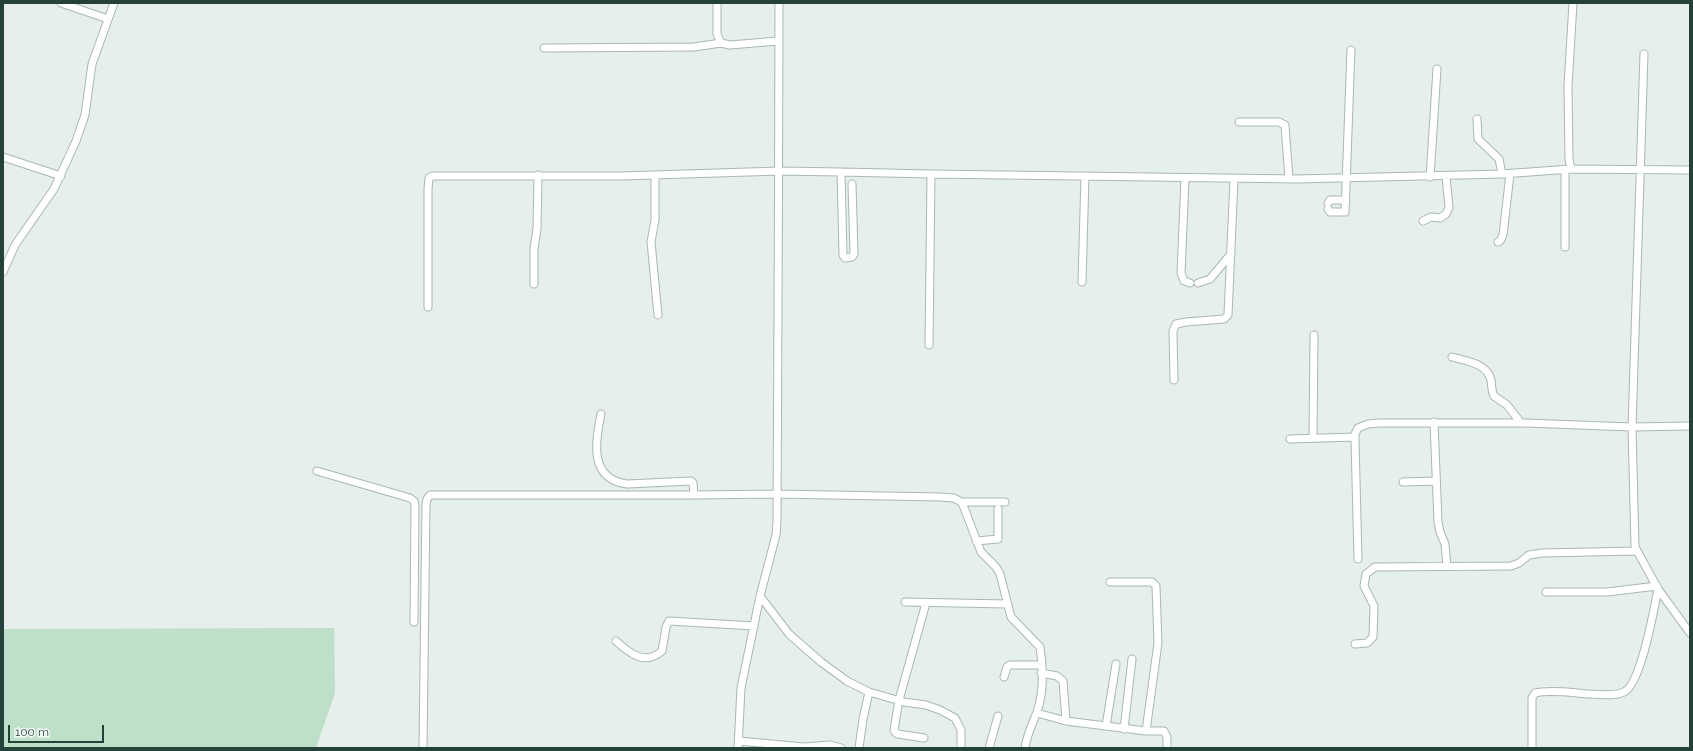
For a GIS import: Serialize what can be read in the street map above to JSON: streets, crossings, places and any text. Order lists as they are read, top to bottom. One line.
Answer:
{"scale_bar":"100 m"}
